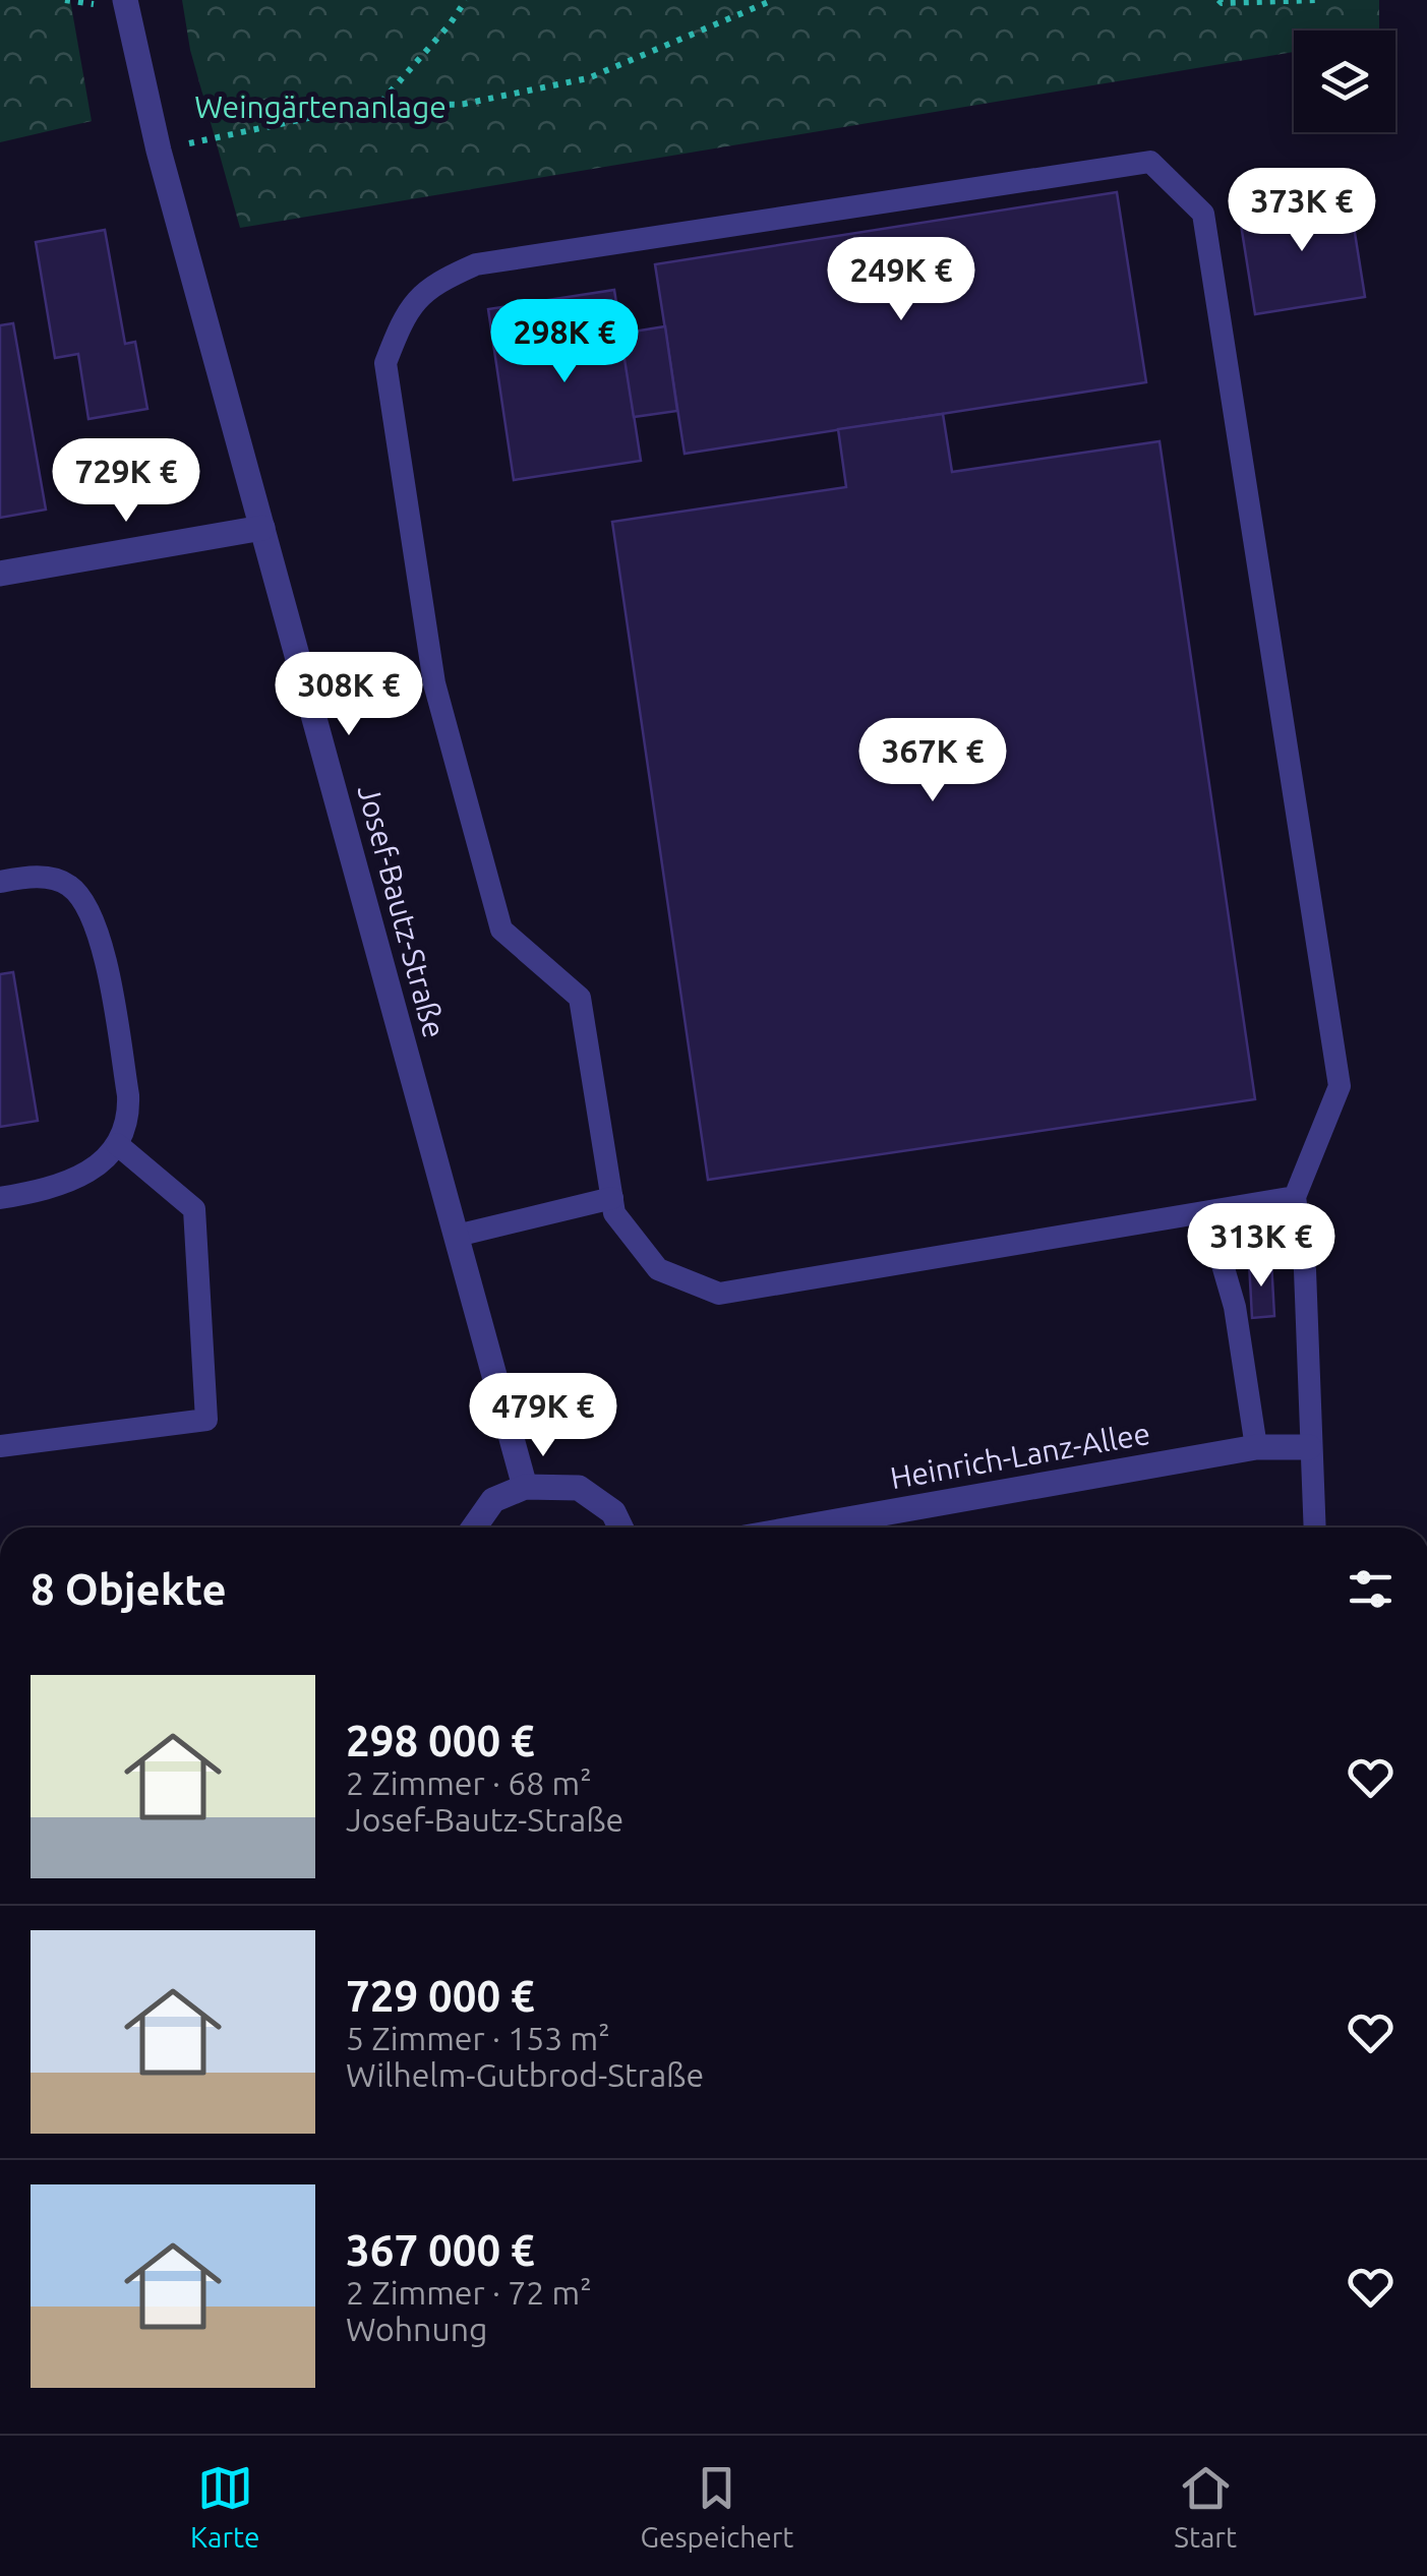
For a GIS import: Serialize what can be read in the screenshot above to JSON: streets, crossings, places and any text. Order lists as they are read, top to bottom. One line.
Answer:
{"streets":{"street":["Josef-Bautz-Straße","Heinrich-Lanz-Allee"]},"parks":["Weingärtenanlage"],"page":{"price":["373K €","249K €","298K €","729K €","308K €","367K €","313K €","479K €"],"heading":"8 Objekte","list":[{"name":"298 000 €","note":"2 Zimmer · 68 m² · Josef-Bautz-Straße"},{"name":"729 000 €","note":"5 Zimmer · 153 m² · Wilhelm-Gutbrod-Straße"},{"name":"367 000 €","note":"2 Zimmer · 72 m² · Wohnung"}],"tabs":["Karte","Gespeichert","Start"]}}
